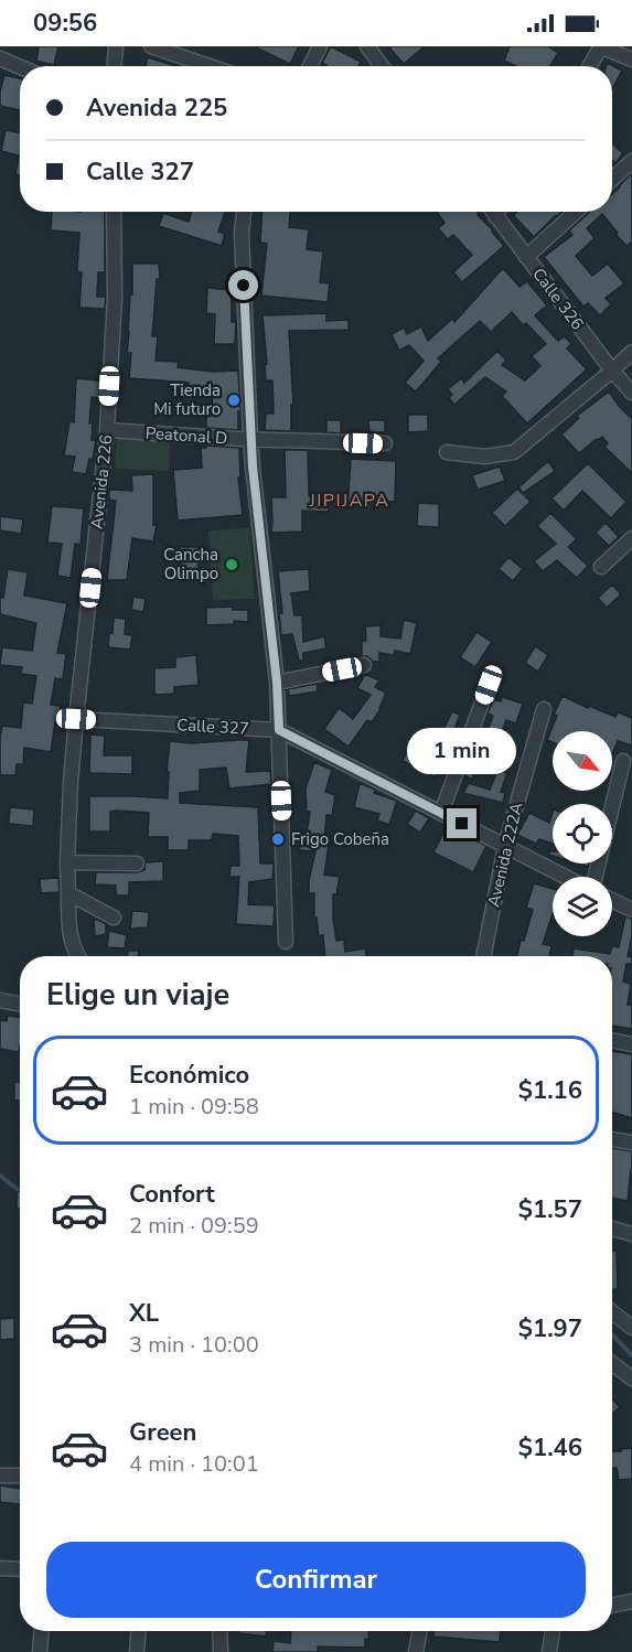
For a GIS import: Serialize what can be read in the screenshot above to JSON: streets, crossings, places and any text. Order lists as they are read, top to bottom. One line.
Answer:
{"streets":{"street":["Calle 326","Peatonal D","Avenida 226","Calle 327","Avenida 222A"]},"crossings":[["Peatonal D","Avenida 226"],["Avenida 226","Calle 327"],["Calle 327","Avenida 222A"]],"districts":["JIPIJAPA"],"places":["Tienda Mi futuro","Cancha Olimpo","Frigo Cobeña"],"north":"bottom right","page":{"status":"09:56","banner":["Avenida 225","Calle 327"],"bubble":"1 min","heading":"Elige un viaje","list":[{"name":"Económico","note":"1 min · 09:58","value":"$1.16"},{"name":"Confort","note":"2 min · 09:59","value":"$1.57"},{"name":"XL","note":"3 min · 10:00","value":"$1.97"},{"name":"Green","note":"4 min · 10:01","value":"$1.46"}],"buttons":"Confirmar"}}
